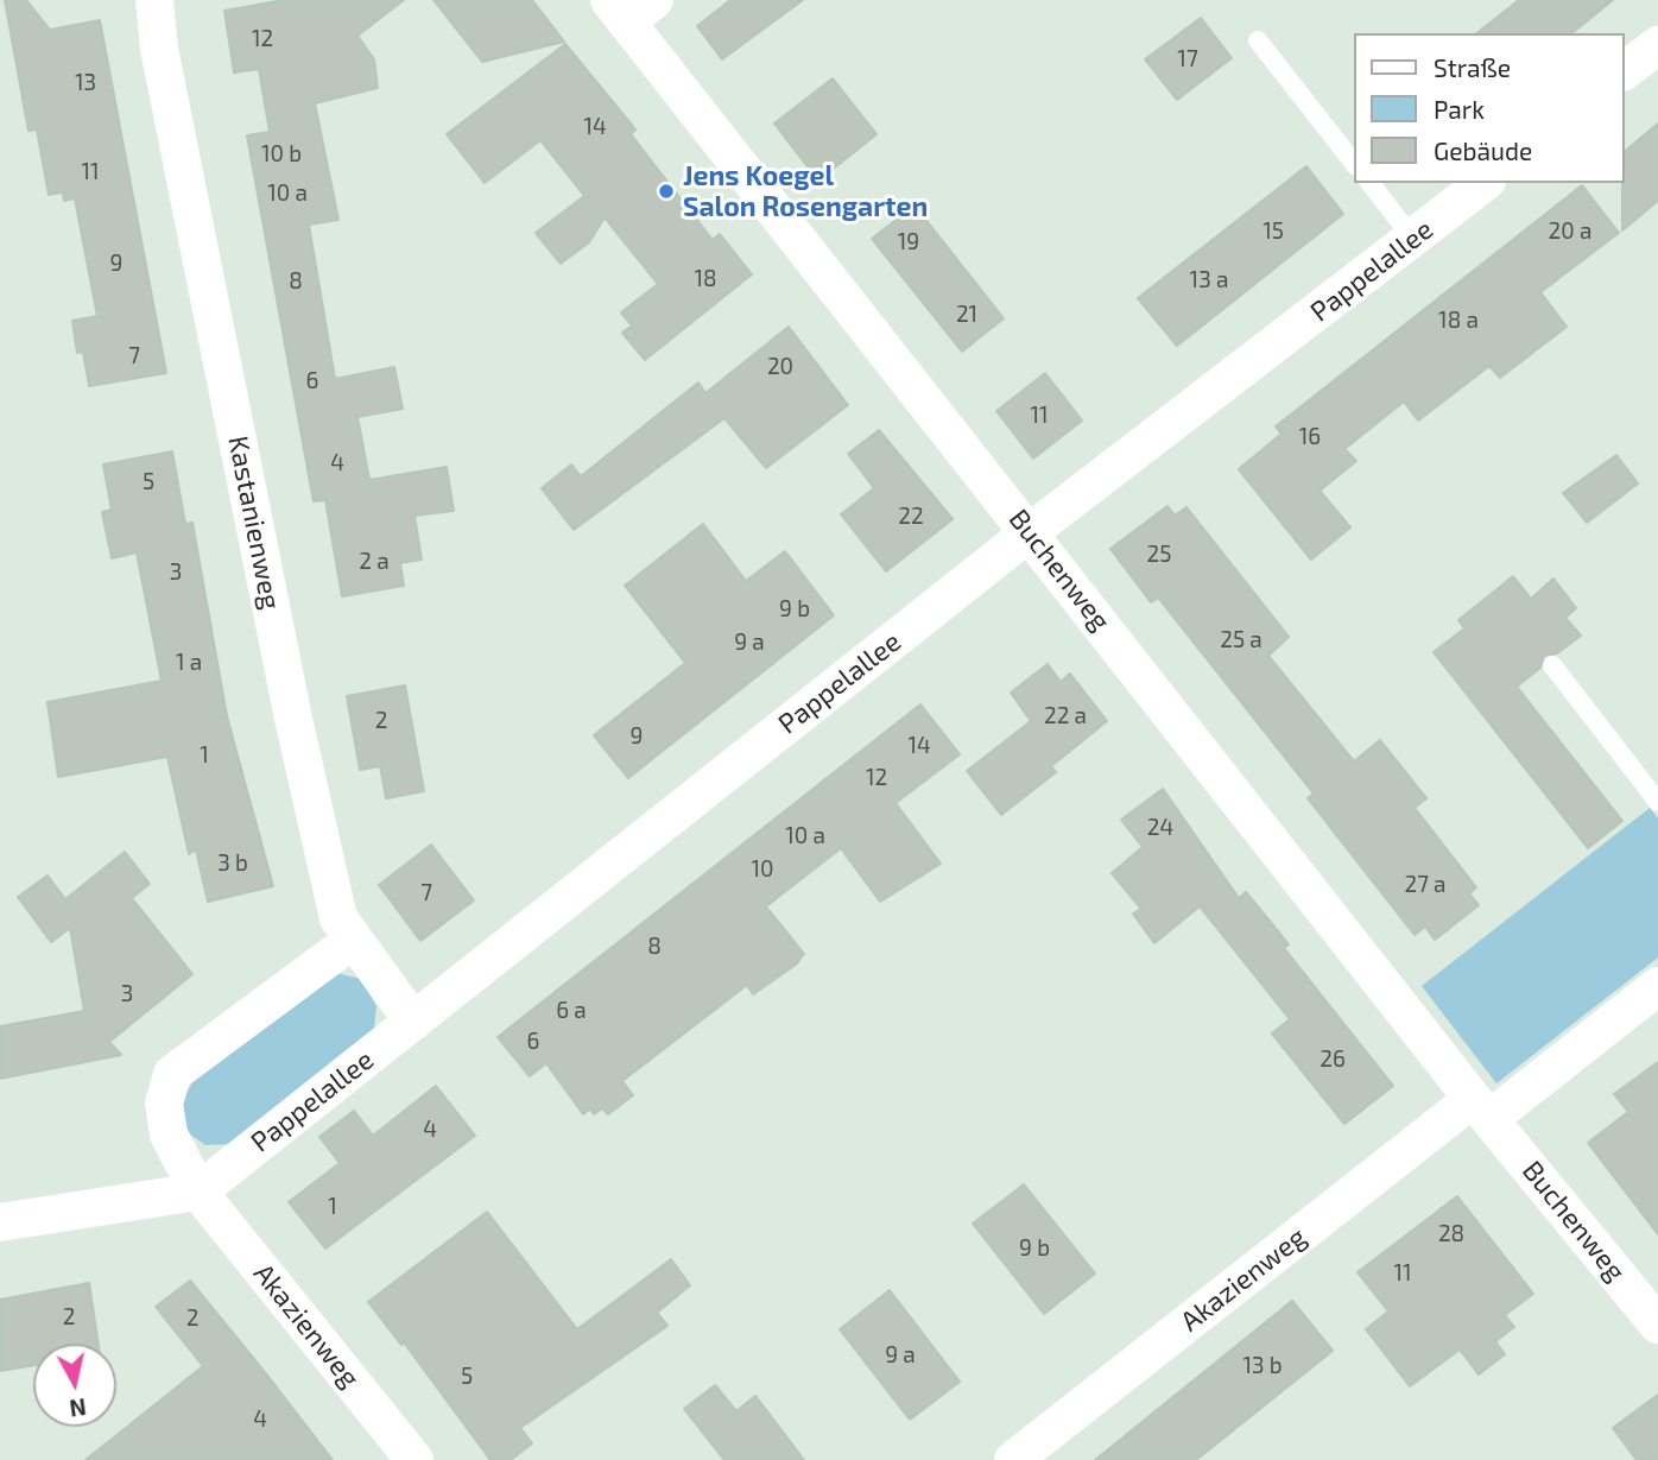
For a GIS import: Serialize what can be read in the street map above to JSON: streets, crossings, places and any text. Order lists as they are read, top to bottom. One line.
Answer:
{"streets":{"street":["Pappelallee","Kastanienweg","Buchenweg","Akazienweg"]},"crossings":[["Pappelallee","Kastanienweg"],["Pappelallee","Buchenweg"],["Pappelallee","Akazienweg"],["Buchenweg","Akazienweg"]],"places":["Jens Koegel Salon Rosengarten"],"house_numbers":["12","17","13","14","10 b","11","10 a","15","20 a","19","9","18","13 a","8","21","18 a","7","20","6","11","16","4","5","22","25","2 a","3","9 b","25 a","9 a","1 a","22 a","2","9","14","1","12","24","10 a","3 b","10","27 a","7","8","3","6 a","6","26","4","1","28","9 b","11","2","2","9 a","13 b","5","4"],"legend":["Straße","Park","Gebäude"],"north":"bottom"}
